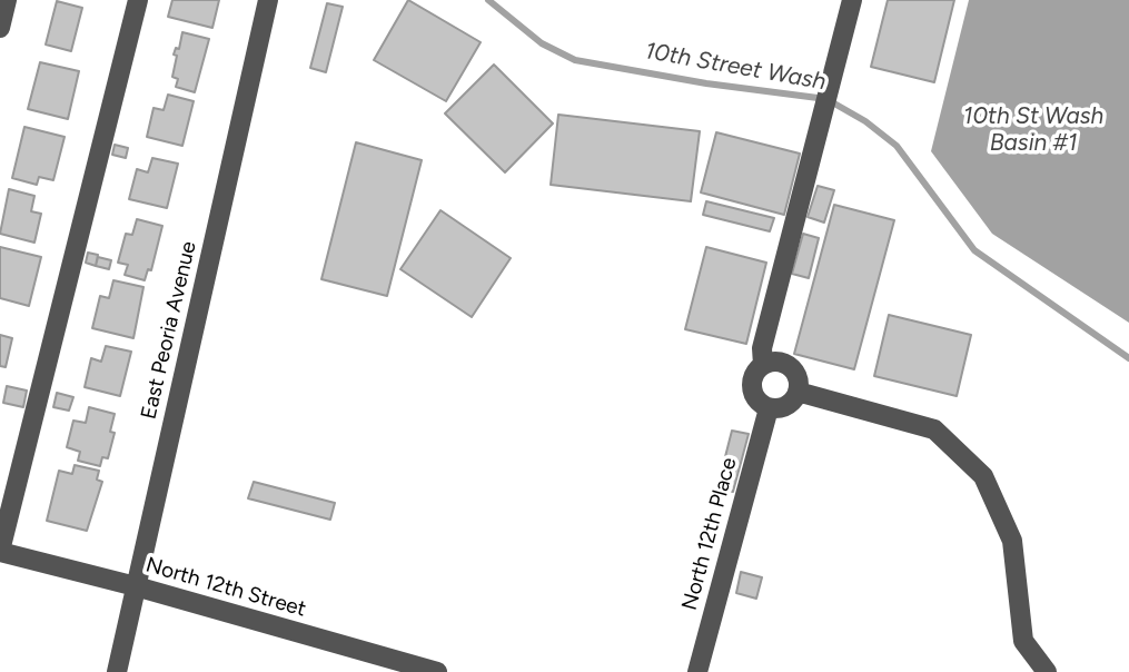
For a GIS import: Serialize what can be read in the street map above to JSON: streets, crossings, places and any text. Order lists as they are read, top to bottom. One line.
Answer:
{"streets":{"street":["East Peoria Avenue","North 12th Place","North 12th Street"]},"crossings":[["East Peoria Avenue","North 12th Street"]],"water":["10th Street Wash","10th St Wash Basin #1"]}
